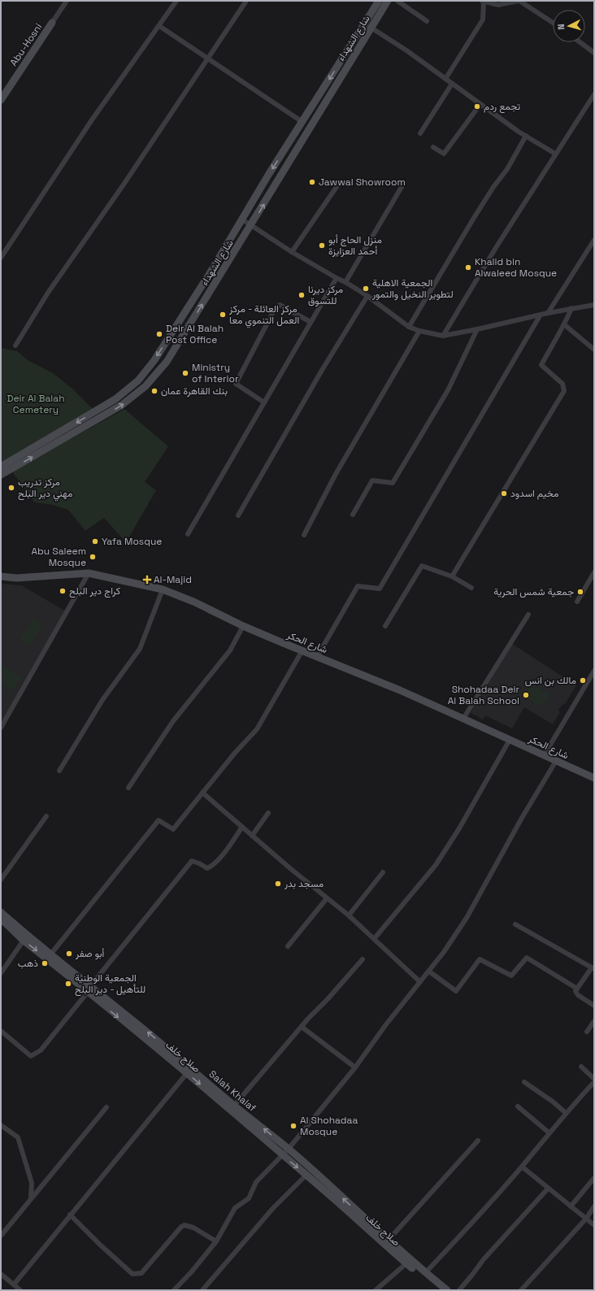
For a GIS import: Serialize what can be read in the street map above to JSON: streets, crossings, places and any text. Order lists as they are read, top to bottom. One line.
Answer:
{"streets":{"main road":["شارع الشهداء","Abu-Hosni","شارع الحكر","صلاح خلف","Salah Khalaf"]},"crossings":[["صلاح خلف","Salah Khalaf"]],"one_way":["صلاح خلف","Salah Khalaf"],"parks":["Deir Al Balah Cemetery"],"places":{"other":["تجمع ردم","Jawwal Showroom","منزل الحاج أبو أحمد العزايزة","Khalid bin Alwaleed Mosque","الجمعية الاهلية لتطوير النخيل والتمور","مركز ديرنا للتسوق","مركز العائلة - مركز العمل التنموي معا","Deir Al Balah Post Office","Ministry of Interior","بنك القاهرة عمان","مركز تدريب مهني دير البلح","مخيم اسدود","Yafa Mosque","Abu Saleem Mosque","كراج دير البلح","جمعية شمس الحرية","مالك بن انس","Shohadaa Deir Al Balah School","مسجد بدر","أبو صفر","ذهب","الجمعية الوطنية للتأهيل - دير البلح","Al Shohadaa Mosque"],"health":["Al-Majid"]},"north":"left"}
